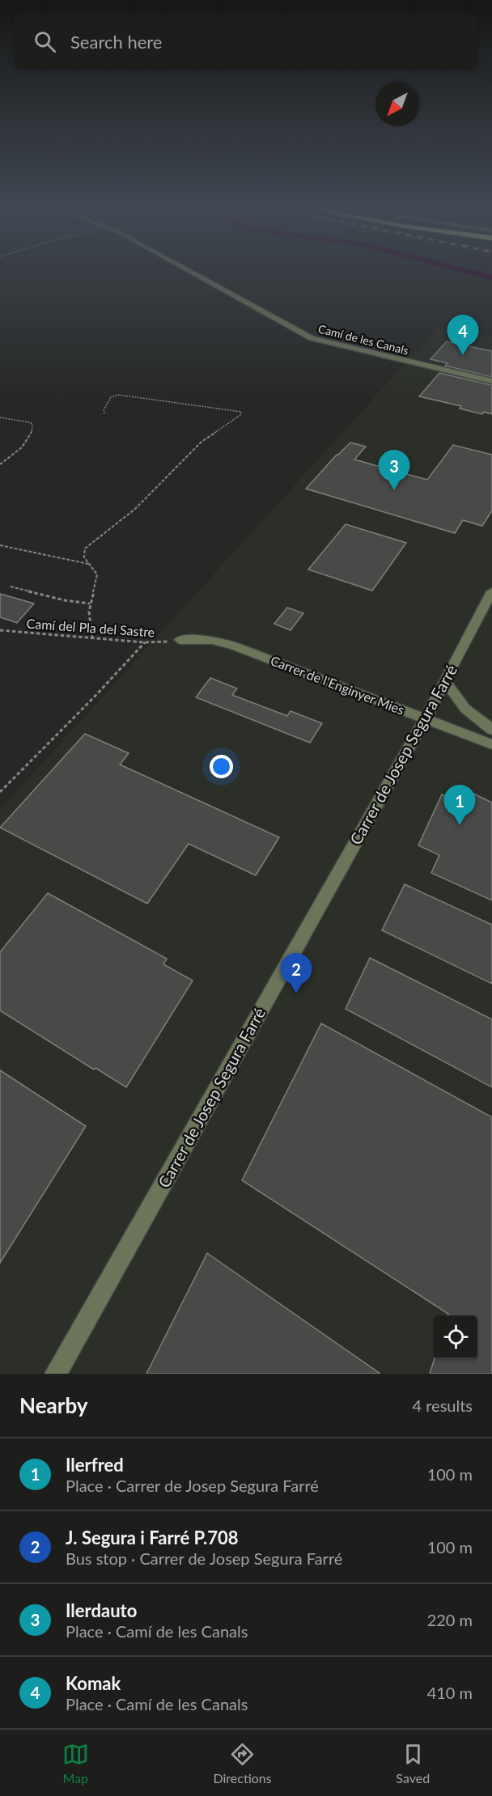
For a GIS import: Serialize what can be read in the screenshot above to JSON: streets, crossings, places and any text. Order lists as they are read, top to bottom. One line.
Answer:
{"streets":{"street":["Camí de les Canals","Carrer de l'Enginyer Mies","Carrer de Josep Segura Farré"],"path":["Camí del Pla del Sastre"]},"crossings":[["Camí del Pla del Sastre","Carrer de l'Enginyer Mies"],["Carrer de l'Enginyer Mies","Carrer de Josep Segura Farré"]],"north":"bottom left","page":{"search":"Search here","pins":["4","3","1","2"],"heading":["Nearby","4 results"],"list":[{"mark":"1","name":"Ilerfred","note":"Place · Carrer de Josep Segura Farré","value":"100 m"},{"mark":"2","name":"J. Segura i Farré P.708","note":"Bus stop · Carrer de Josep Segura Farré","value":"100 m"},{"mark":"3","name":"Ilerdauto","note":"Place · Camí de les Canals","value":"220 m"},{"mark":"4","name":"Komak","note":"Place · Camí de les Canals","value":"410 m"}],"nav":["Map","Directions","Saved"]}}
